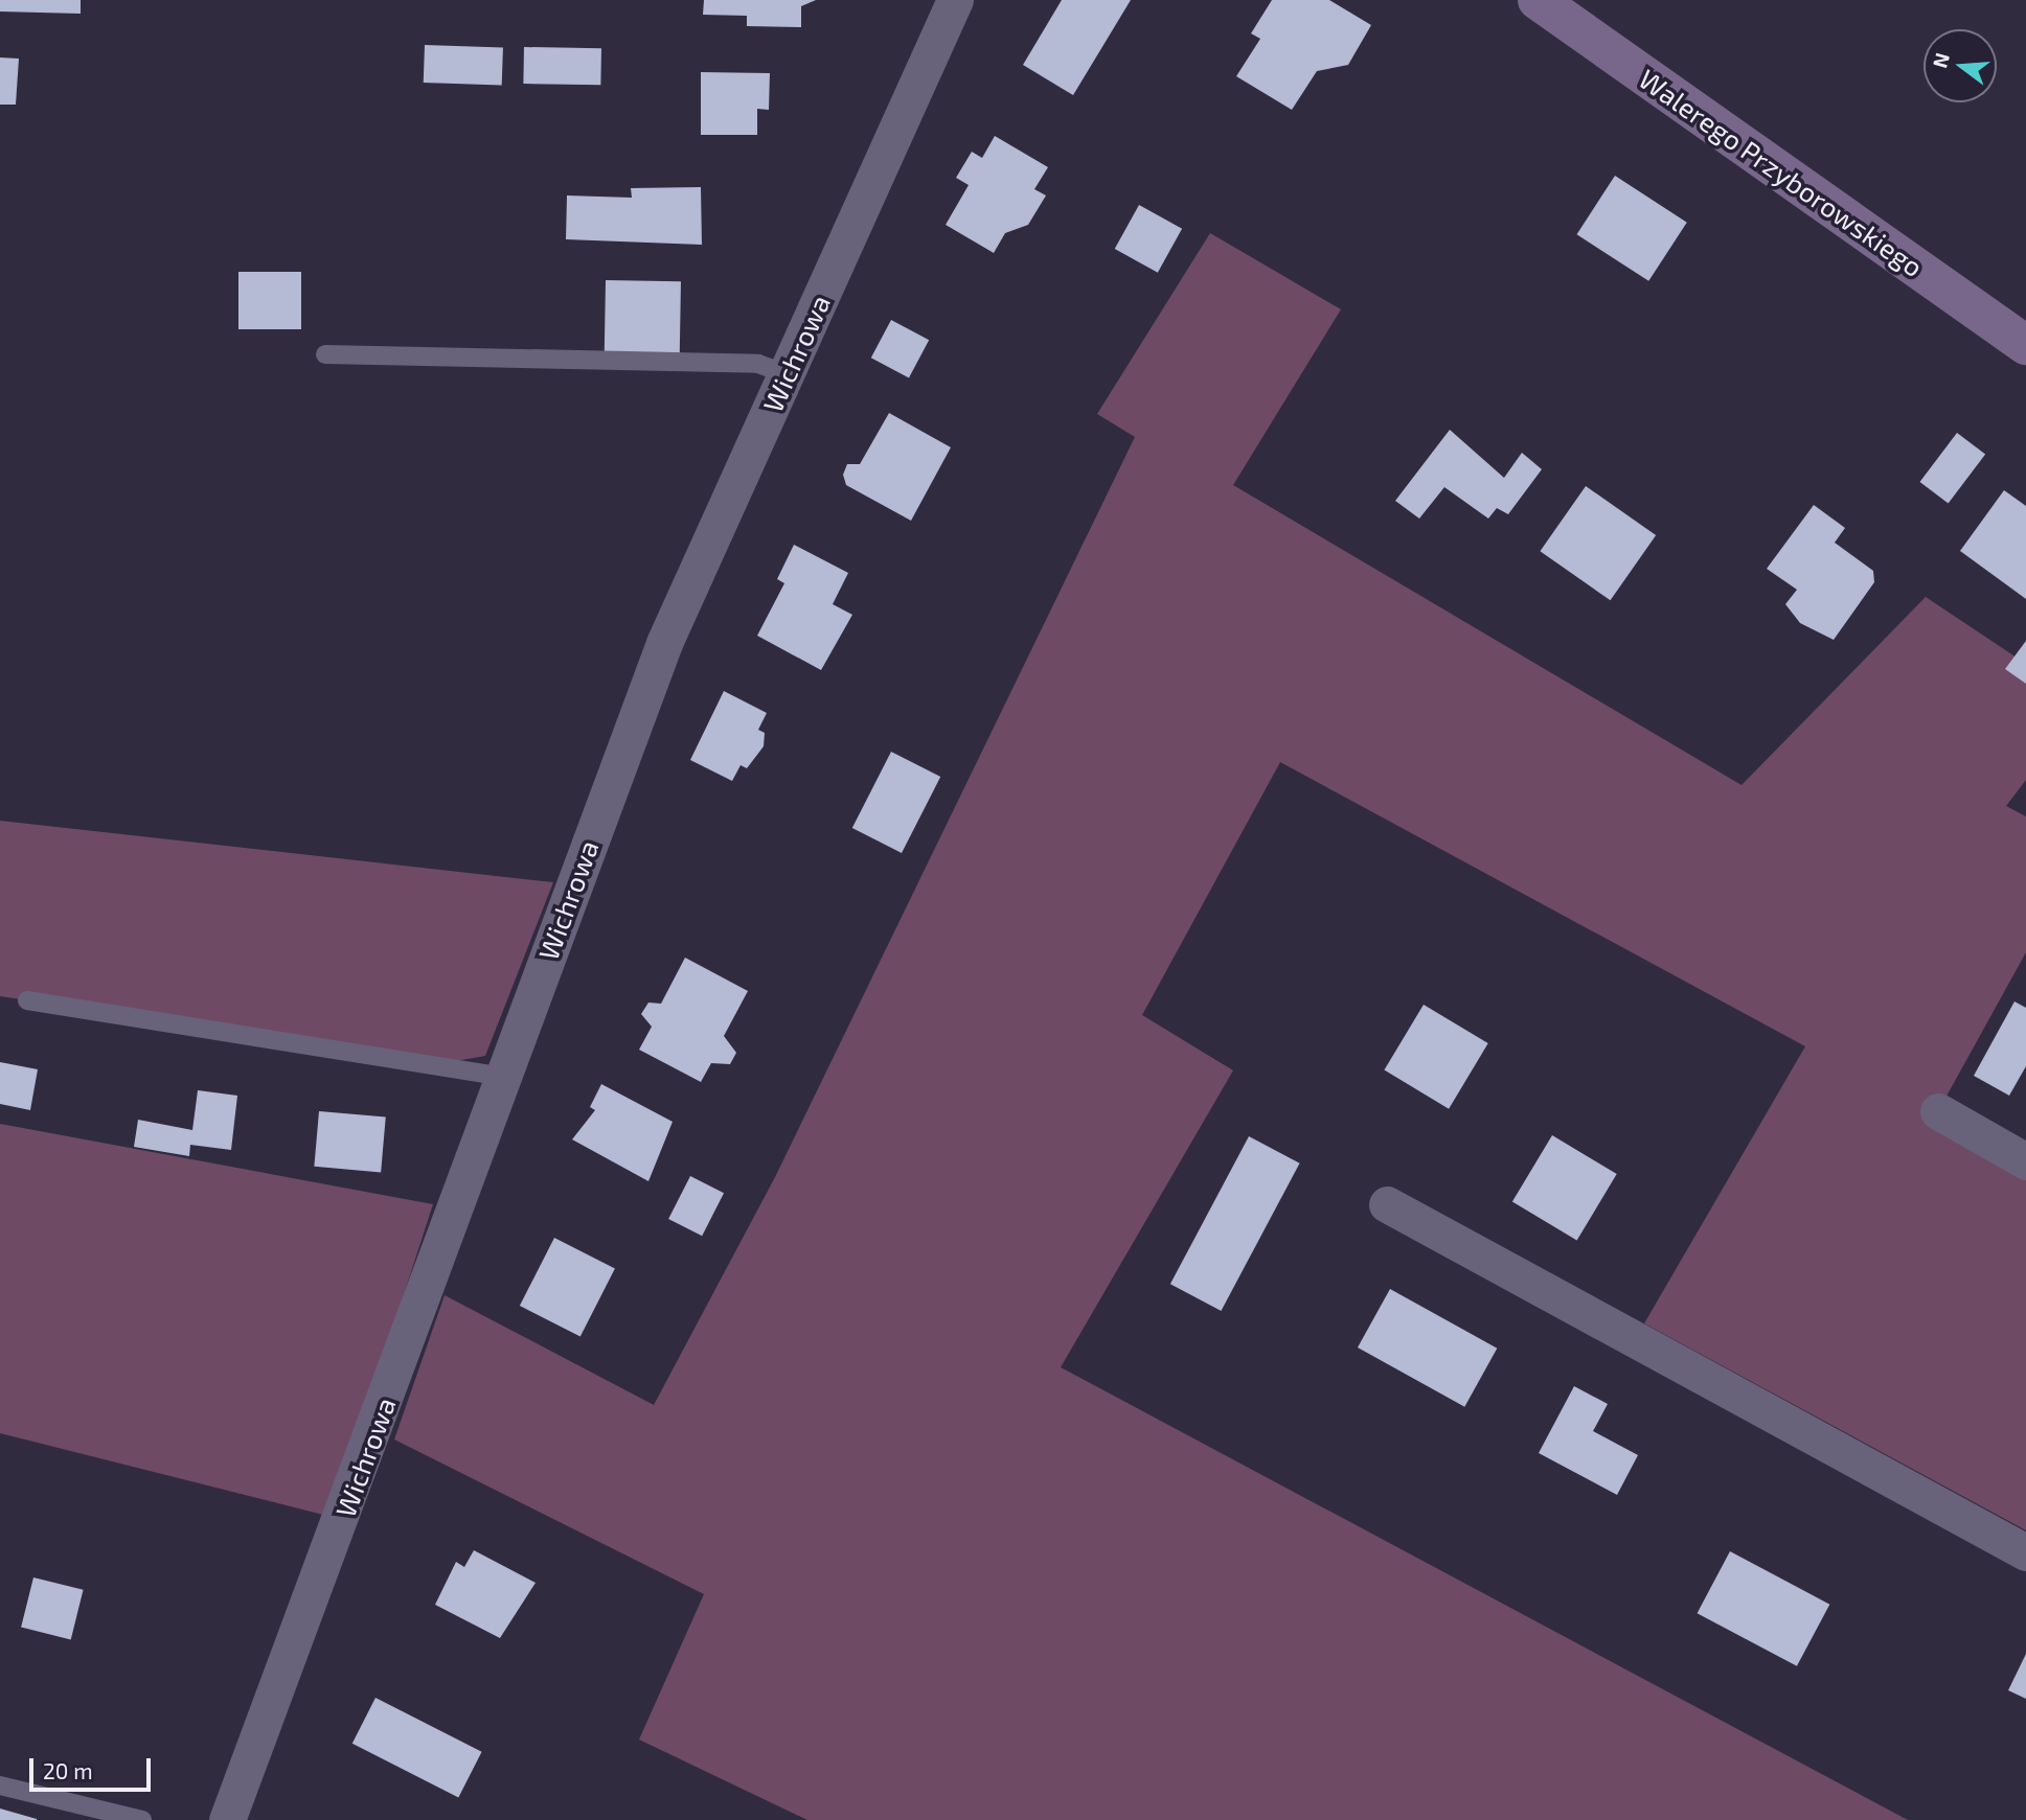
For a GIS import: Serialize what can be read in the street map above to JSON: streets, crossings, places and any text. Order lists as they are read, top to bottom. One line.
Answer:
{"streets":{"street":["Walerego Przyborowskiego","Wichrowa"]},"scale_bar":"20 m","north":"left"}
